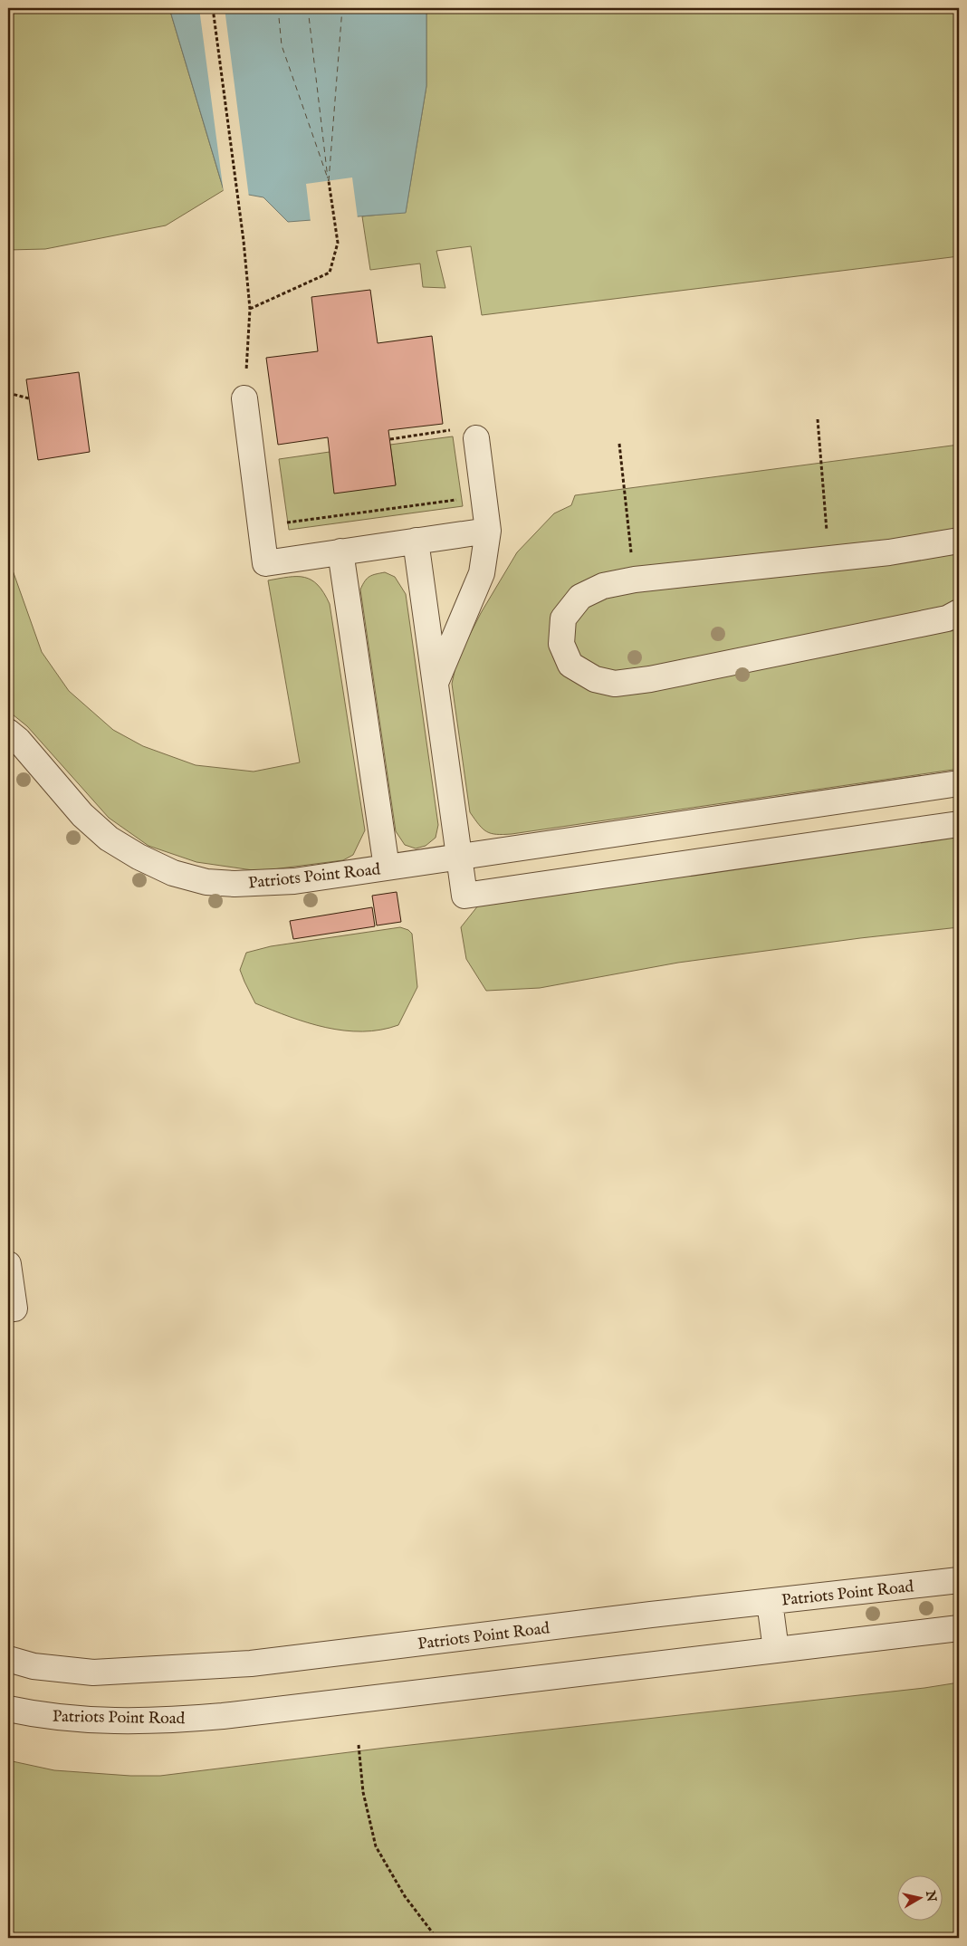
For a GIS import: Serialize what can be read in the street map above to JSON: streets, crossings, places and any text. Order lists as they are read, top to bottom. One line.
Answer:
{"streets":{"street":["Patriots Point Road"]},"north":"right"}
